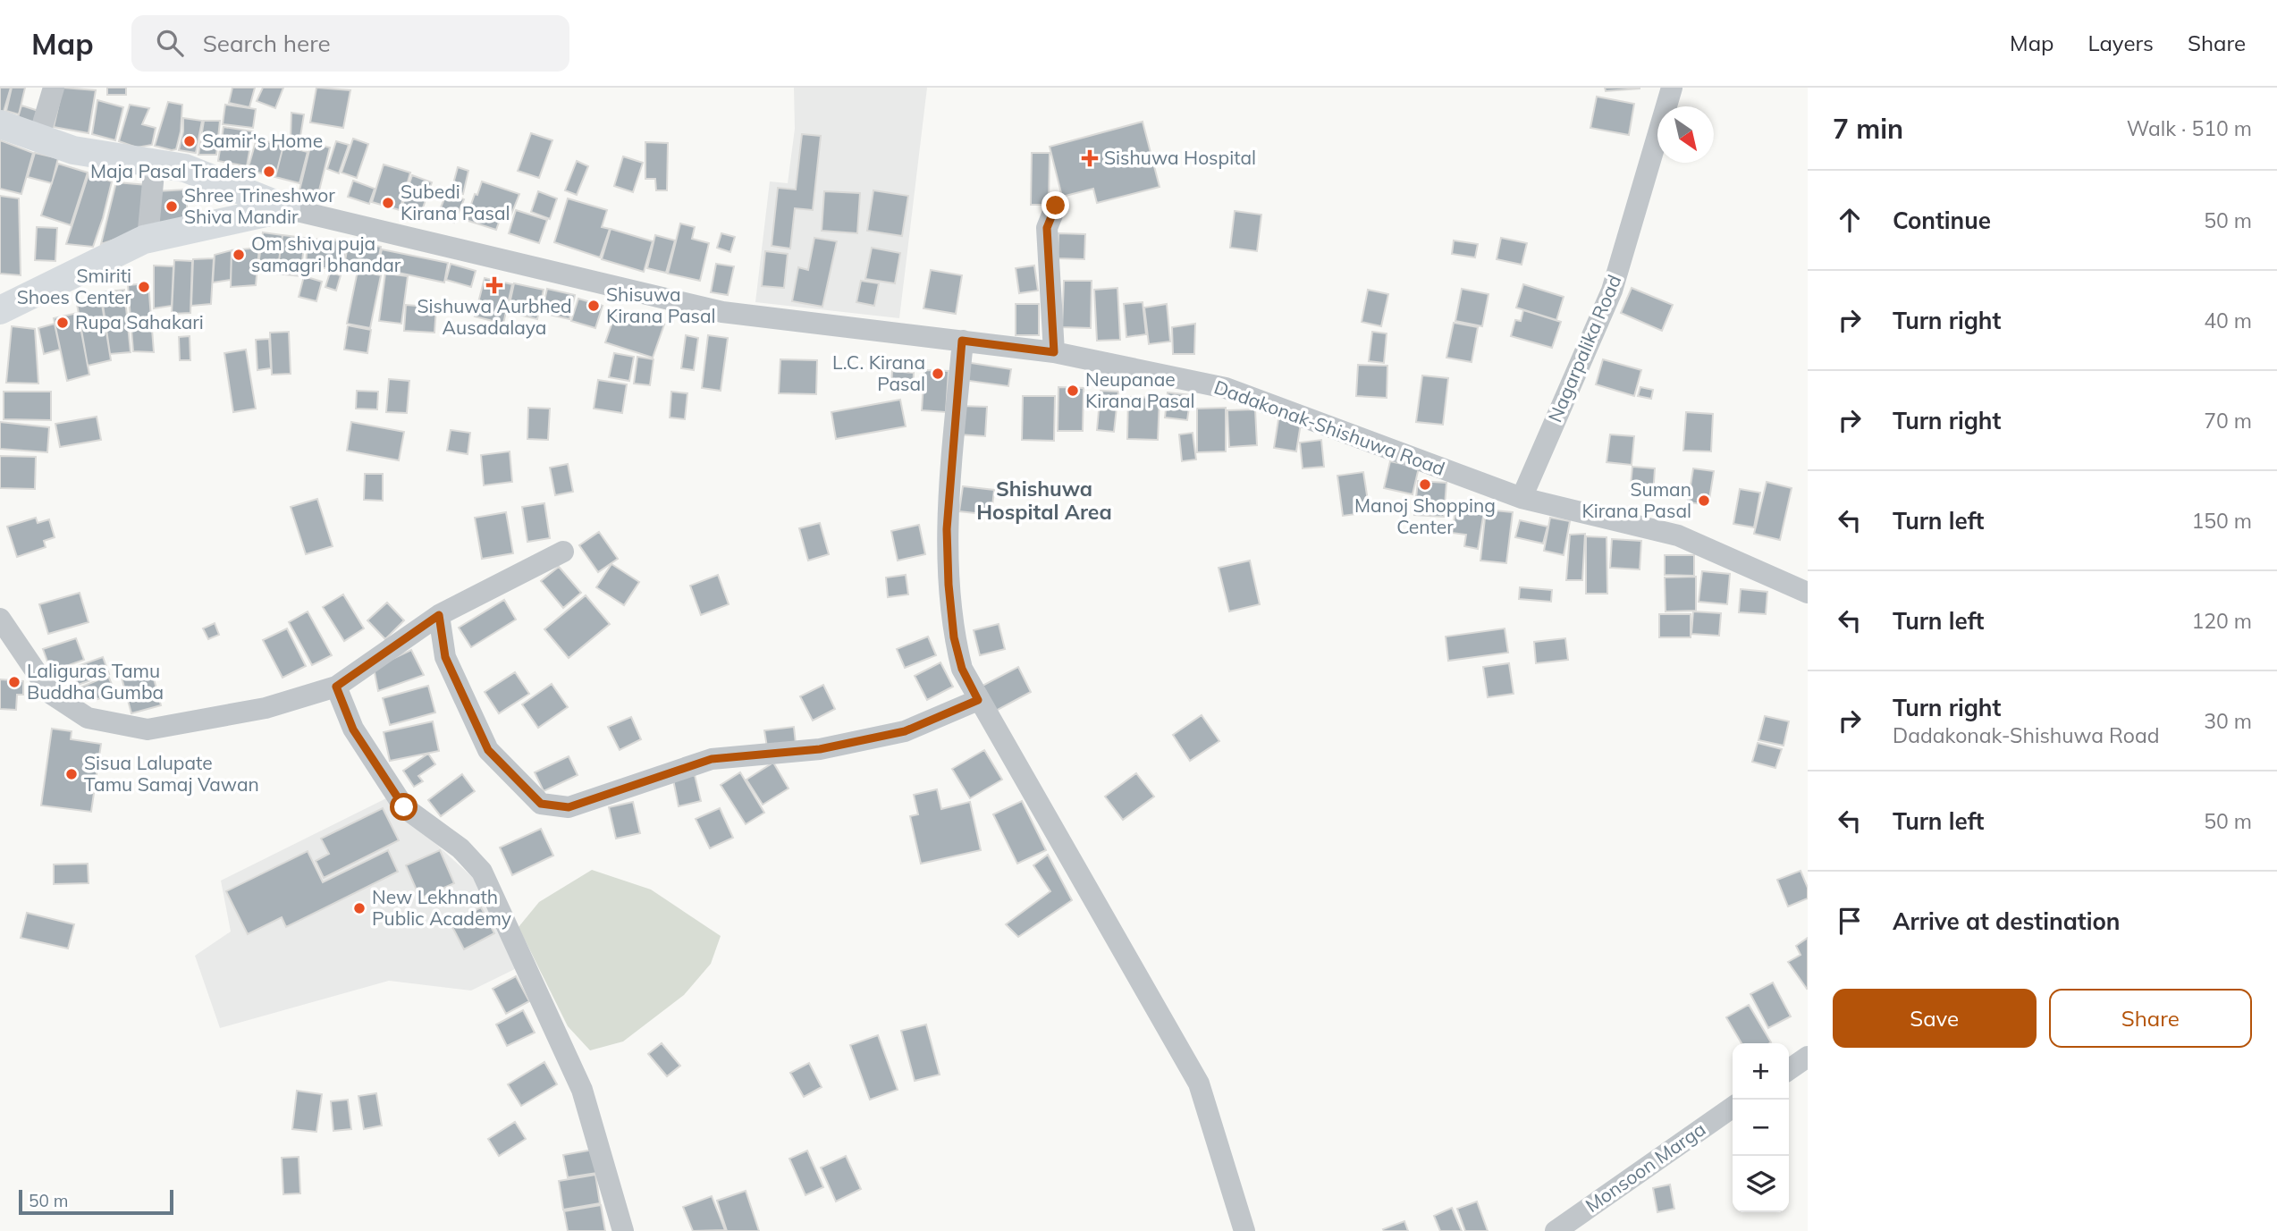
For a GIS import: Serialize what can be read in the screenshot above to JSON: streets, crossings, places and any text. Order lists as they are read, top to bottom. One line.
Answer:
{"streets":{"street":["Nagarpalika Road","Dadakonak-Shishuwa Road","Monsoon Marga"]},"crossings":[["Nagarpalika Road","Dadakonak-Shishuwa Road"]],"districts":["Shishuwa Hospital Area"],"places":{"other":["Samir's Home","Maja Pasal Traders","Subedi Kirana Pasal","Shree Trineshwor Shiva Mandir","Om shiva puja samagri bhandar","Smiriti Shoes Center","Shisuwa Kirana Pasal","Rupa Sahakari","L.C. Kirana Pasal","Neupanae Kirana Pasal","Manoj Shopping Center","Suman Kirana Pasal","Laliguras Tamu Buddha Gumba","Sisua Lalupate Tamu Samaj Vawan","New Lekhnath Public Academy"],"health":["Sishuwa Hospital","Sishuwa Aurbhed Ausadalaya"]},"scale_bar":"50 m","north":"bottom right","page":{"header":"Map","search":"Search here","nav":["Map","Layers","Share"],"heading":["7 min","Walk · 510 m"],"list":[["Continue","50 m"],["Turn right","40 m"],["Turn right","70 m"],["Turn left","150 m"],["Turn left","120 m"],["Turn right","Dadakonak-Shishuwa Road","30 m"],["Turn left","50 m"],"Arrive at destination"],"buttons":["Save","Share"],"map_buttons":["+","−"],"scale":"50 m"}}
